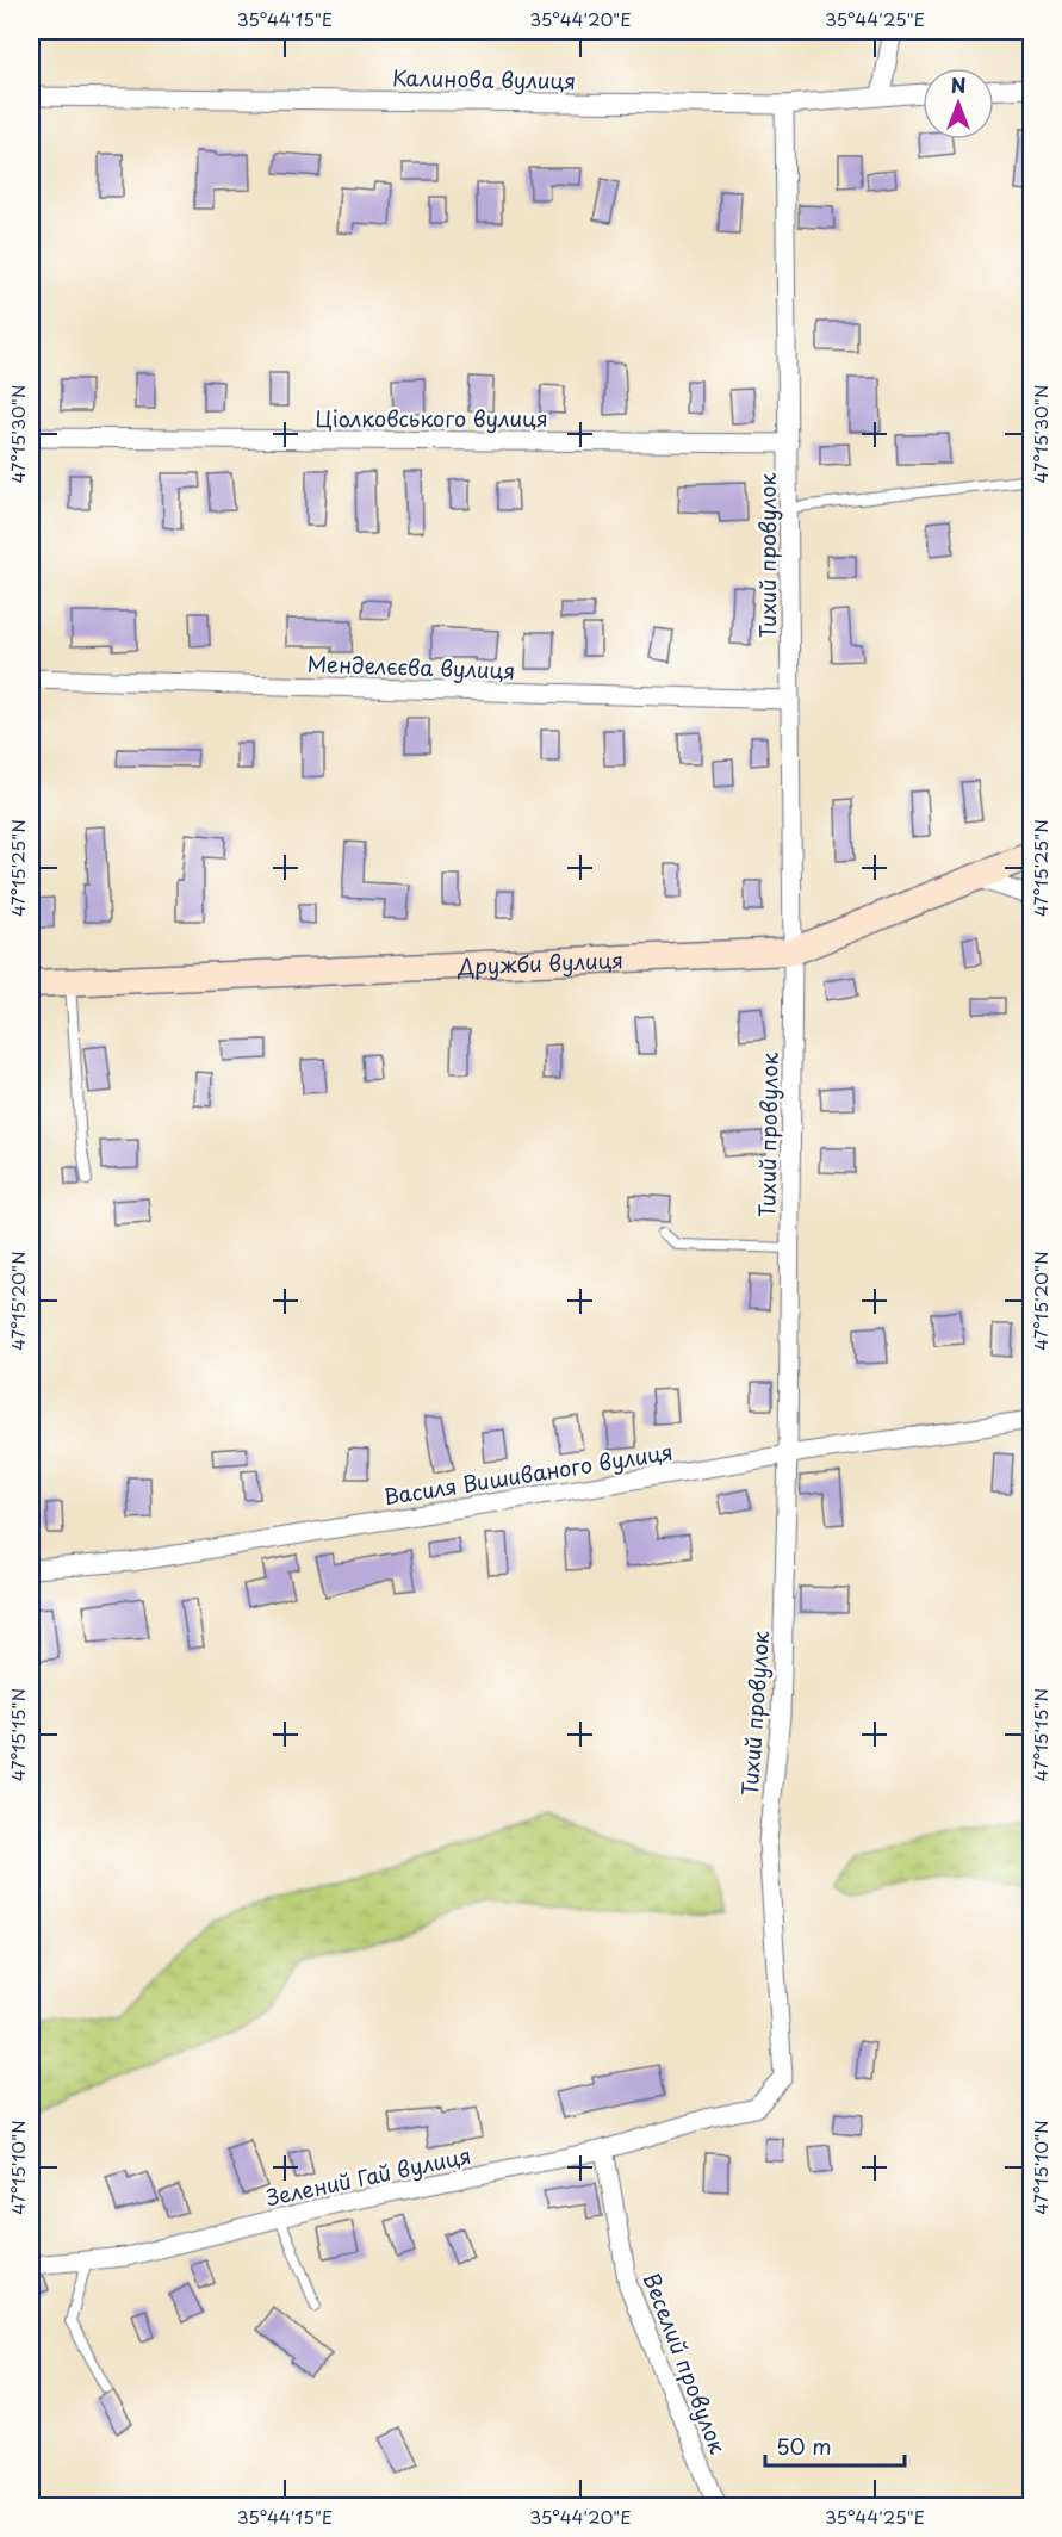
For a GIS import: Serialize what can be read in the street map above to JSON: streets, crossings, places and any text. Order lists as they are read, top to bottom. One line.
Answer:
{"streets":{"street":["Калинова вулиця","Ціолковського вулиця","Тихий провулок","Менделєєва вулиця","Дружби вулиця","Василя Вишиваного вулиця","Зелений Гай вулиця","Веселий провулок"]},"crossings":[["Калинова вулиця","Тихий провулок"],["Ціолковського вулиця","Тихий провулок"],["Тихий провулок","Менделєєва вулиця"],["Тихий провулок","Дружби вулиця"],["Тихий провулок","Василя Вишиваного вулиця"],["Тихий провулок","Зелений Гай вулиця"],["Зелений Гай вулиця","Веселий провулок"]],"scale_bar":"50 m","north":"top","coordinates":["35°44'15\"E","35°44'20\"E","35°44'25\"E","47°15'30\"N","47°15'25\"N","47°15'20\"N","47°15'15\"N","47°15'10\"N"]}
